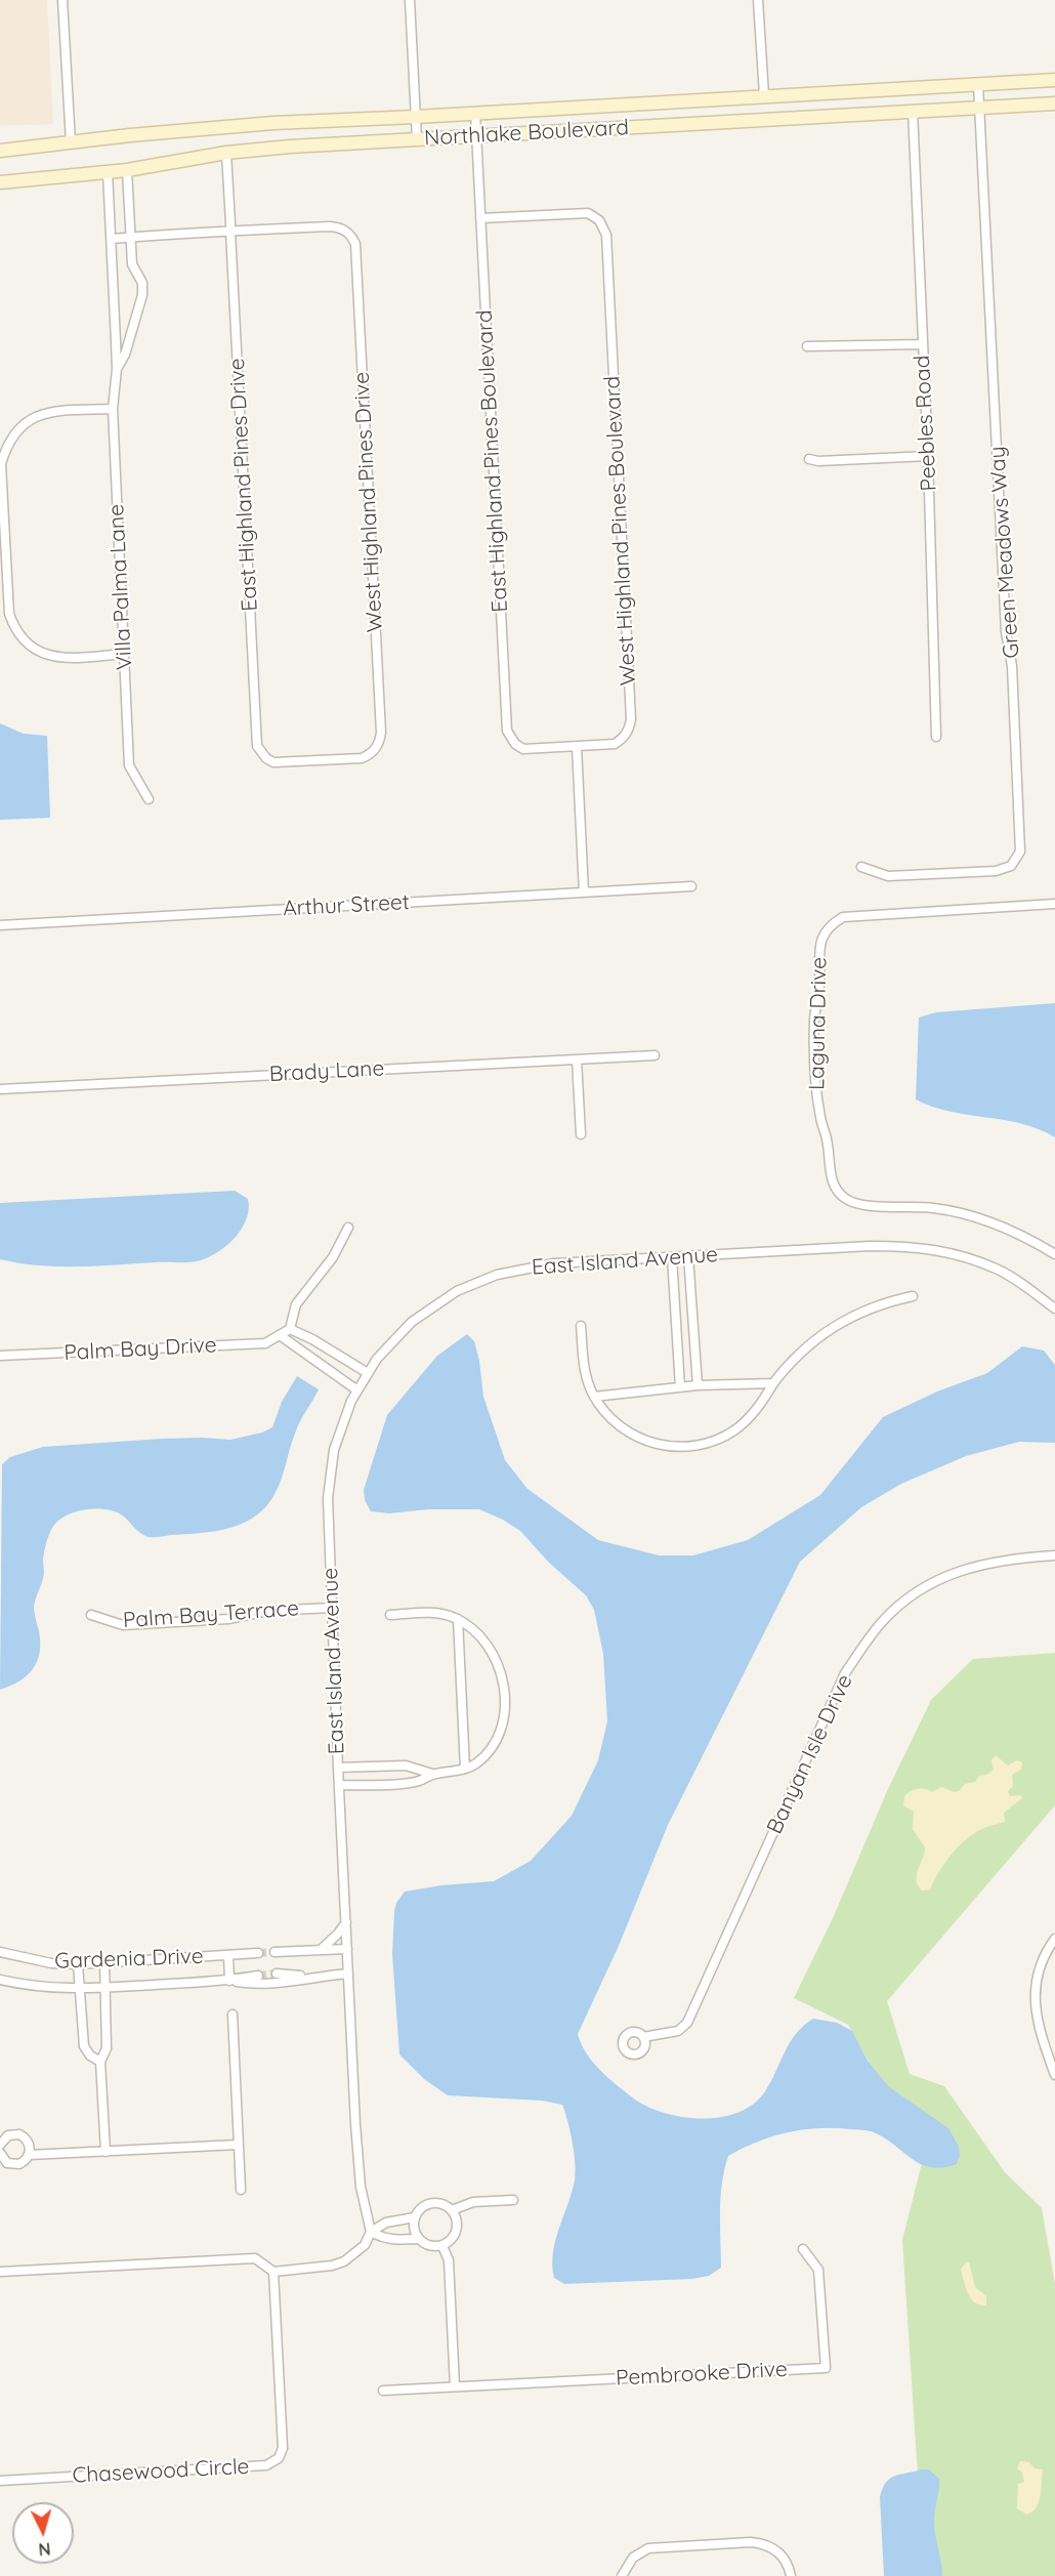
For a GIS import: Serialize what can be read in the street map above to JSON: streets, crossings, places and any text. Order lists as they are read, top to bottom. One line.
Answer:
{"streets":{"main road":["Northlake Boulevard"],"street":["Peebles Road","East Highland Pines Boulevard","East Highland Pines Drive","West Highland Pines Drive","West Highland Pines Boulevard","Green Meadows Way","Villa Palma Lane","Arthur Street","Laguna Drive","Brady Lane","East Island Avenue","Palm Bay Drive","Palm Bay Terrace","Banyan Isle Drive","Gardenia Drive","Pembrooke Drive","Chasewood Circle"]},"crossings":[["Northlake Boulevard","Peebles Road"],["Northlake Boulevard","East Highland Pines Boulevard"],["Northlake Boulevard","East Highland Pines Drive"],["Northlake Boulevard","Green Meadows Way"],["Northlake Boulevard","Villa Palma Lane"],["East Highland Pines Boulevard","West Highland Pines Boulevard"],["East Highland Pines Drive","West Highland Pines Drive"],["East Island Avenue","Palm Bay Terrace"],["East Island Avenue","Gardenia Drive"]],"north":"bottom"}
